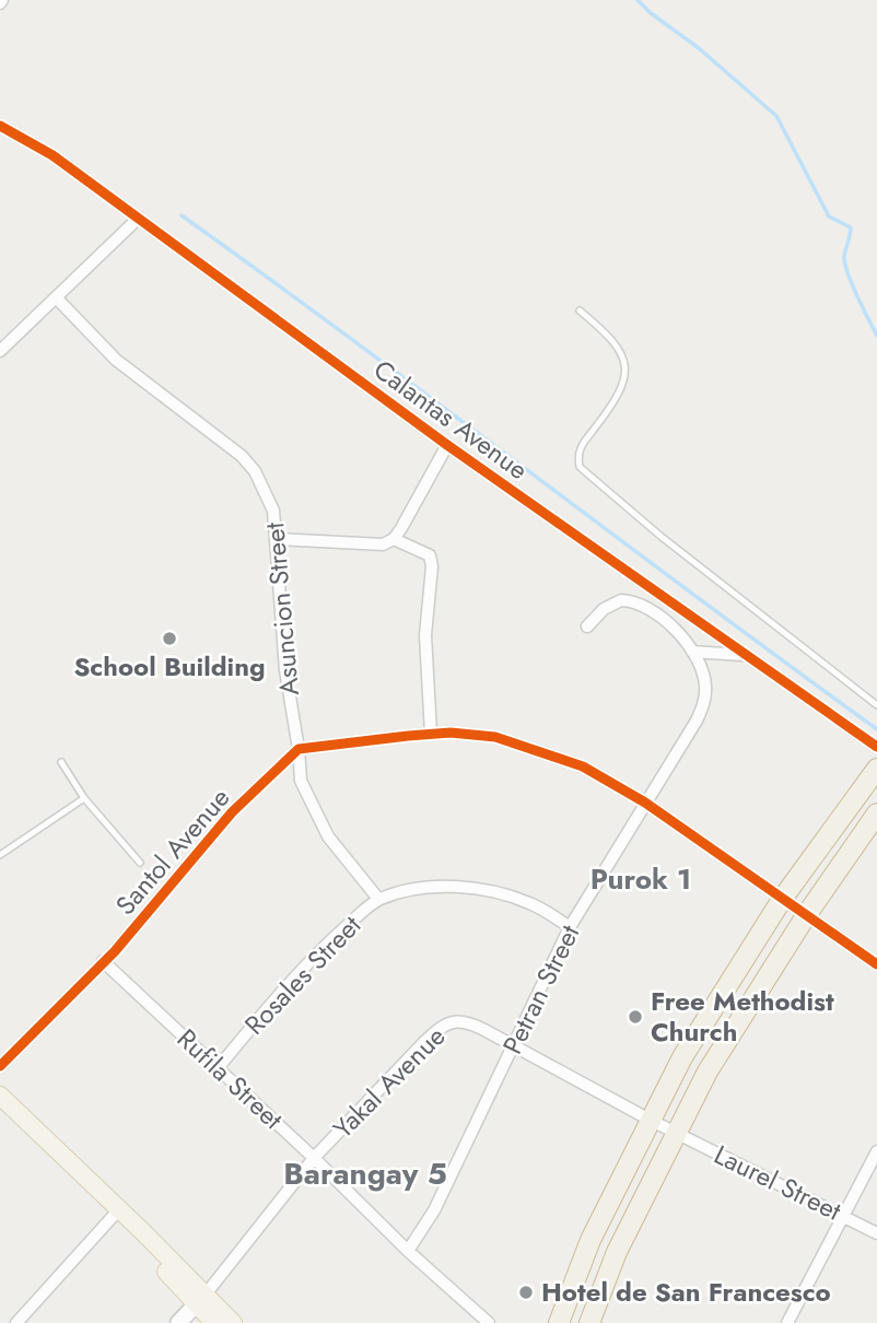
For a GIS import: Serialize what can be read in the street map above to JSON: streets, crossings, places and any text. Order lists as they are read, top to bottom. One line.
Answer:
{"streets":{"street":["Calantas Avenue","Asuncion Street","Santol Avenue","Rosales Street","Petran Street","Rufila Street","Yakal Avenue","Laurel Street"]},"crossings":[["Asuncion Street","Santol Avenue"],["Asuncion Street","Rosales Street"],["Santol Avenue","Rufila Street"],["Rosales Street","Petran Street"],["Rosales Street","Rufila Street"],["Petran Street","Rufila Street"],["Petran Street","Yakal Avenue"],["Rufila Street","Yakal Avenue"],["Yakal Avenue","Laurel Street"]],"districts":["Purok 1","Barangay 5"],"places":["School Building","Free Methodist Church","Hotel de San Francesco"]}
